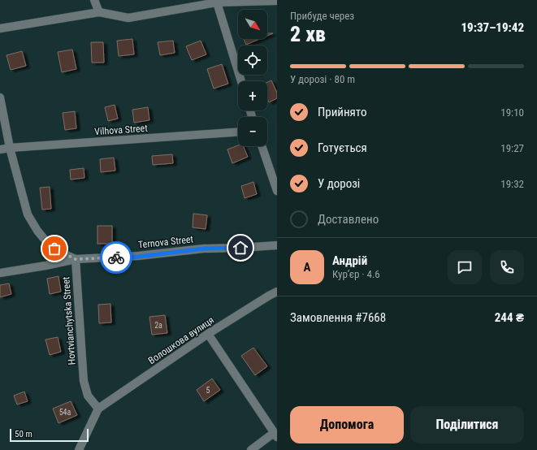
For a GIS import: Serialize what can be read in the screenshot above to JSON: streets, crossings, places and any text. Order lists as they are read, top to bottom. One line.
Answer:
{"streets":{"street":["Vilhova Street","Ternova Street","Hovtvianchytska Street","Волошкова вулиця"]},"crossings":[["Ternova Street","Hovtvianchytska Street"],["Hovtvianchytska Street","Волошкова вулиця"]],"house_numbers":["2а","5","54а"],"scale_bar":"50 m","north":"bottom right","page":{"heading":["2 хв","Прибуде через","19:37–19:42"],"panel":["Андрій","Кур’єр · 4.6","Замовлення #7668","244 ₴"],"map_buttons":["+","−"],"bar":"У дорозі · 80 m","list":[["Прийнято","19:10"],["Готується","19:27"],["У дорозі","19:32"],"Доставлено"],"round":"А","buttons":["Допомога","Поділитися"],"scale":"50 m"}}
